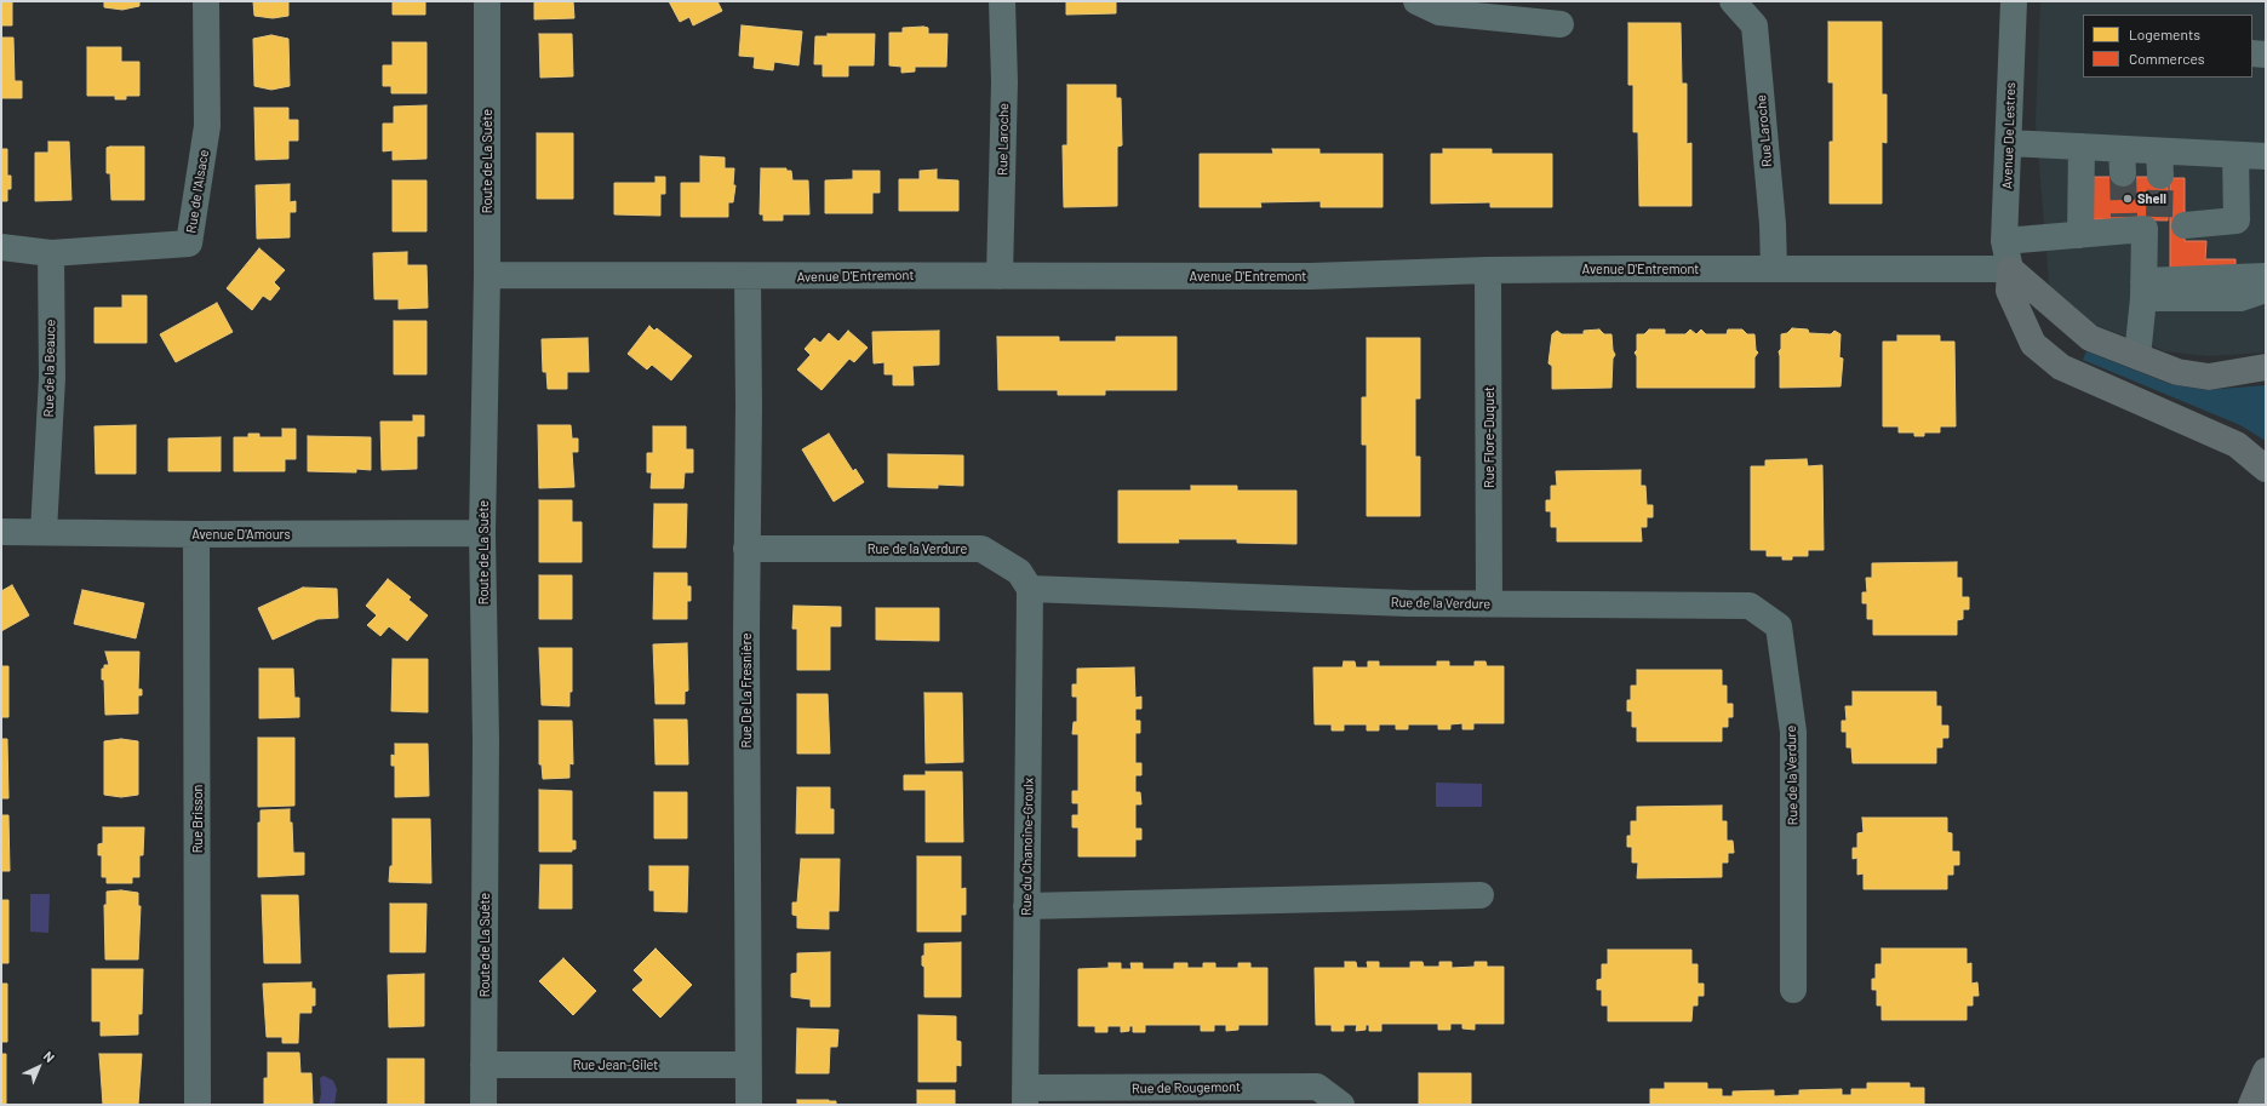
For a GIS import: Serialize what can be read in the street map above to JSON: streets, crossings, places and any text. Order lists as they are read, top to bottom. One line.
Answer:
{"streets":{"street":["Rue Laroche","Avenue De Lestres","Route de La Suète","Rue de l'Alsace","Avenue D'Entremont","Rue de la Beauce","Rue Flore-Duquet","Avenue D'Amours","Rue de la Verdure","Rue De La Fresnière","Rue Brisson","Rue du Chanoine-Groulx","Rue Jean-Gilet","Rue de Rougemont"]},"crossings":[["Rue Laroche","Avenue D'Entremont"],["Avenue De Lestres","Avenue D'Entremont"],["Route de La Suète","Avenue D'Entremont"],["Route de La Suète","Avenue D'Amours"],["Route de La Suète","Rue Jean-Gilet"],["Rue de l'Alsace","Rue de la Beauce"],["Avenue D'Entremont","Rue Flore-Duquet"],["Avenue D'Entremont","Rue De La Fresnière"],["Rue de la Beauce","Avenue D'Amours"],["Rue Flore-Duquet","Rue de la Verdure"],["Avenue D'Amours","Rue Brisson"],["Rue de la Verdure","Rue De La Fresnière"],["Rue de la Verdure","Rue du Chanoine-Groulx"],["Rue De La Fresnière","Rue Jean-Gilet"],["Rue du Chanoine-Groulx","Rue de Rougemont"]],"places":["Shell"],"legend":["Logements","Commerces"],"north":"top right"}
